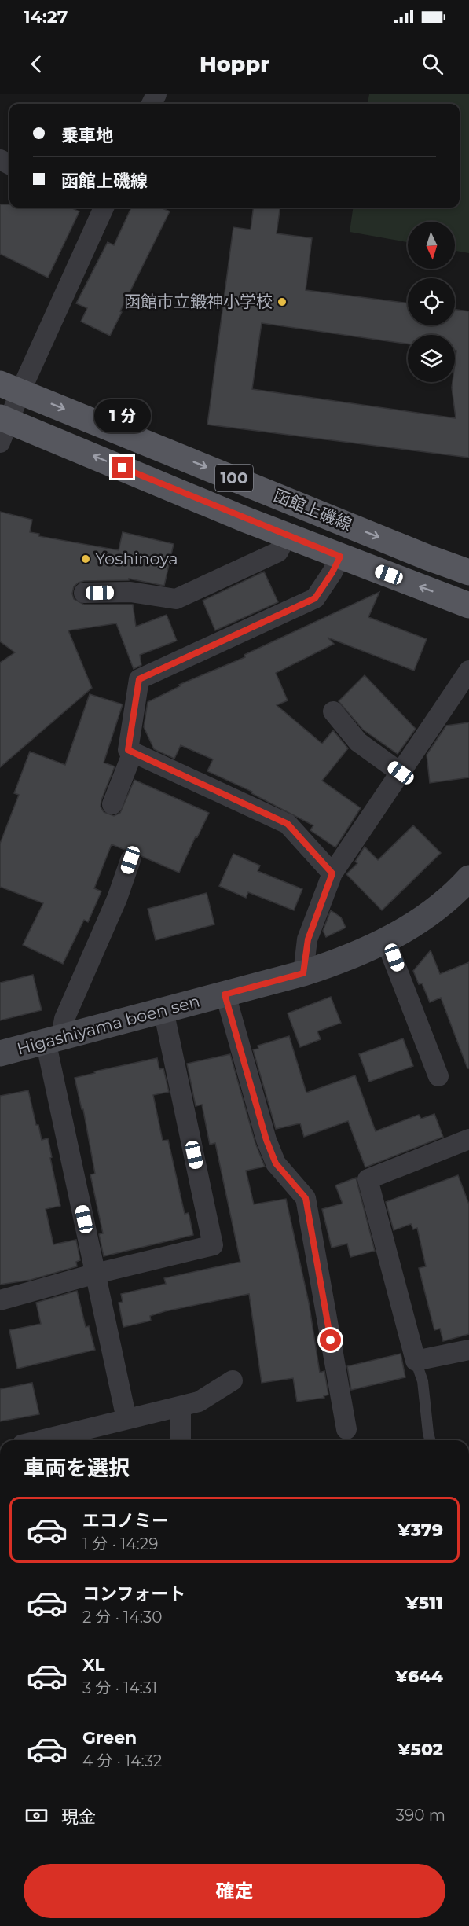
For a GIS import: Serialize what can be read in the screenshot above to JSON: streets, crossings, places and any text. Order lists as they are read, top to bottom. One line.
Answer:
{"streets":{"main road":["100","函館上磯線"],"street":["Higashiyama boen sen"]},"places":["函館市立鍛神小学校","Yoshinoya"],"north":"bottom","page":{"status":"14:27","header":"Hoppr","banner":["乗車地","函館上磯線"],"bubble":"1 分","heading":"車両を選択","list":[{"name":"エコノミー","note":"1 分 · 14:29","value":"¥379"},{"name":"コンフォート","note":"2 分 · 14:30","value":"¥511"},{"name":"XL","note":"3 分 · 14:31","value":"¥644"},{"name":"Green","note":"4 分 · 14:32","value":"¥502"}],"pay":["現金","390 m"],"buttons":"確定"}}
